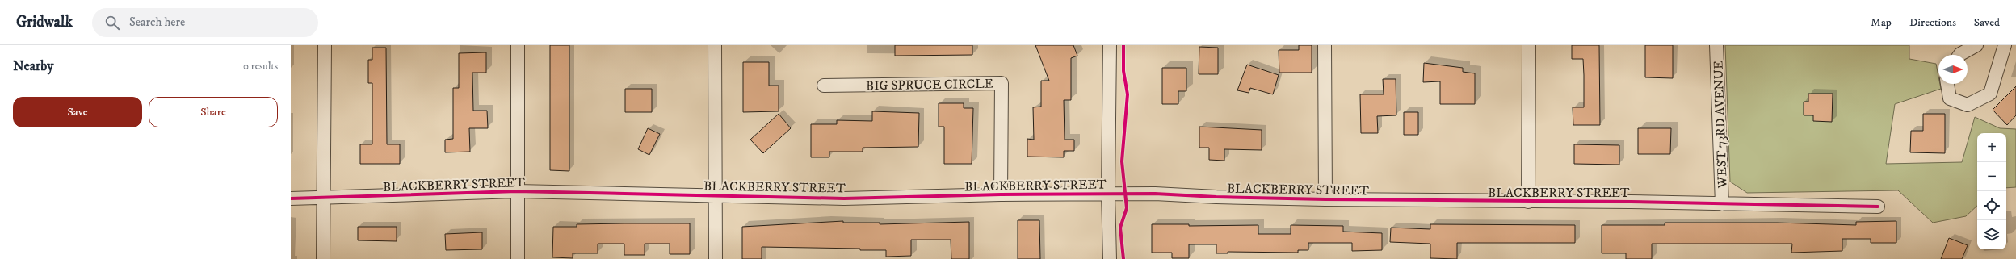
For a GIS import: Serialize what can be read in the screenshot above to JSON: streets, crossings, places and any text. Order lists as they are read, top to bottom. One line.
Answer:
{"streets":{"street":["BIG SPRUCE CIRCLE","WEST 73RD AVENUE","BLACKBERRY STREET"]},"crossings":[["BIG SPRUCE CIRCLE","BLACKBERRY STREET"],["WEST 73RD AVENUE","BLACKBERRY STREET"]],"north":"right","page":{"header":"Gridwalk","search":"Search here","nav":["Map","Directions","Saved"],"heading":["Nearby","0 results"],"buttons":["Save","Share"],"map_buttons":["+","−"]}}
